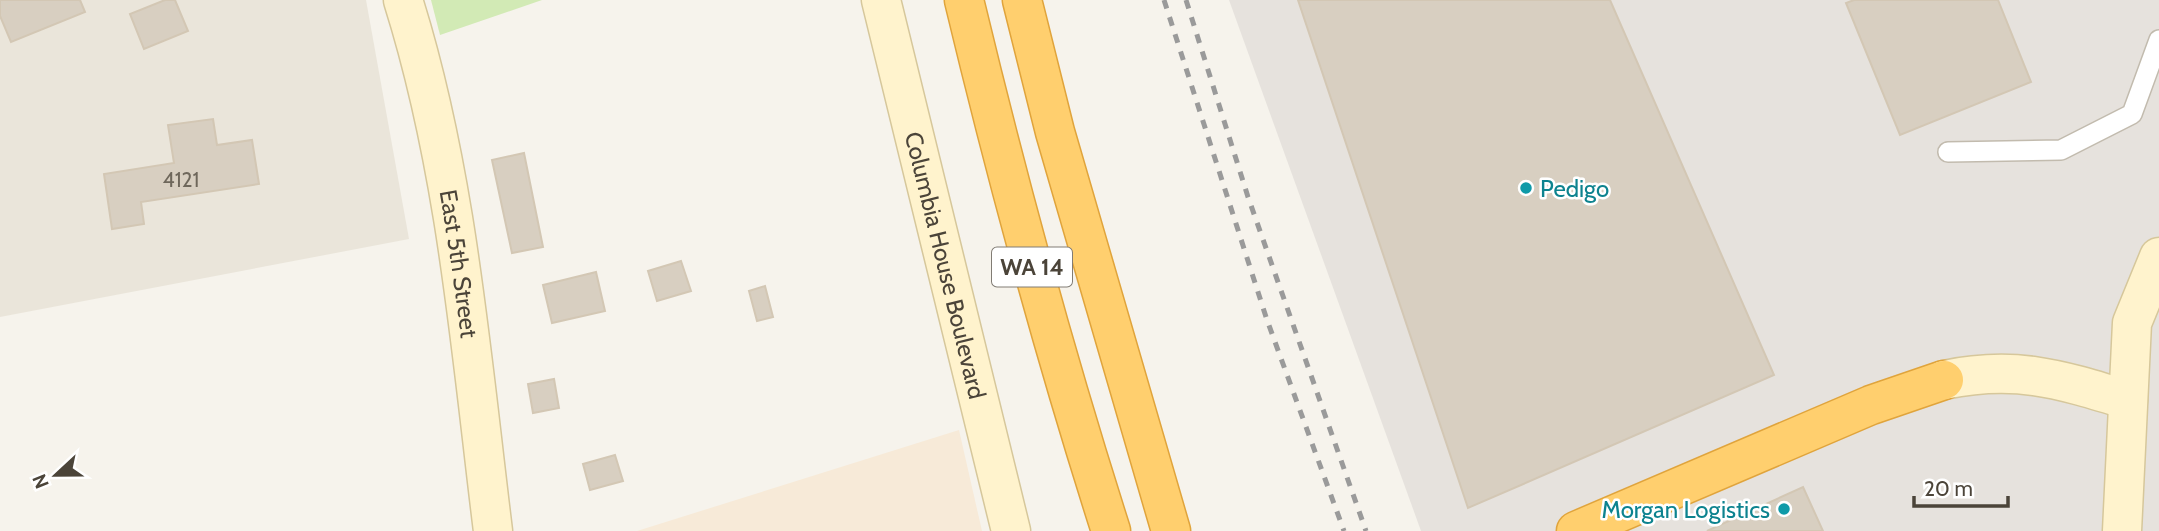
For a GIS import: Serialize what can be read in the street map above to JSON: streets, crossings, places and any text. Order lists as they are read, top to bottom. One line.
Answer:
{"streets":{"highway":["WA 14"],"street":["East 5th Street","Columbia House Boulevard"]},"places":["Pedigo","Morgan Logistics"],"house_numbers":["4121"],"scale_bar":"20 m","north":"left"}
